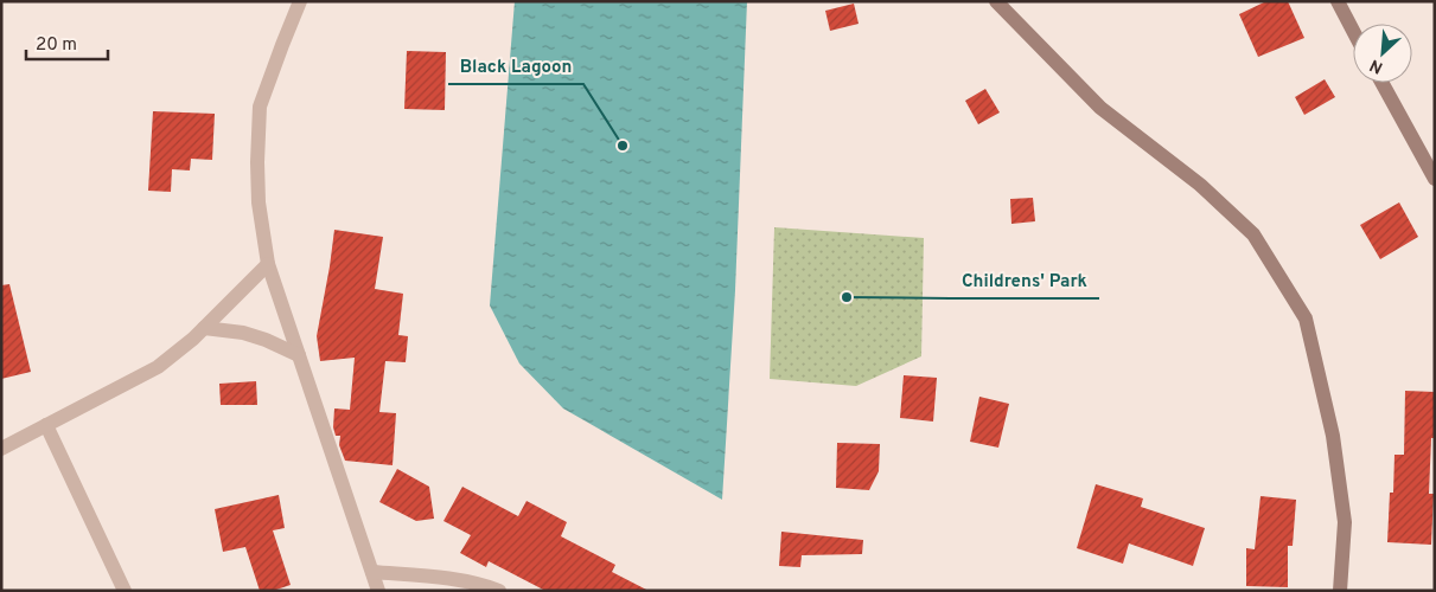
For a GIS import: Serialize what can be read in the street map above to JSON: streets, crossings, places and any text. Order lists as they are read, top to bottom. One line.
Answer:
{"places":["Black Lagoon","Childrens' Park"],"scale_bar":"20 m","north":"bottom left"}
